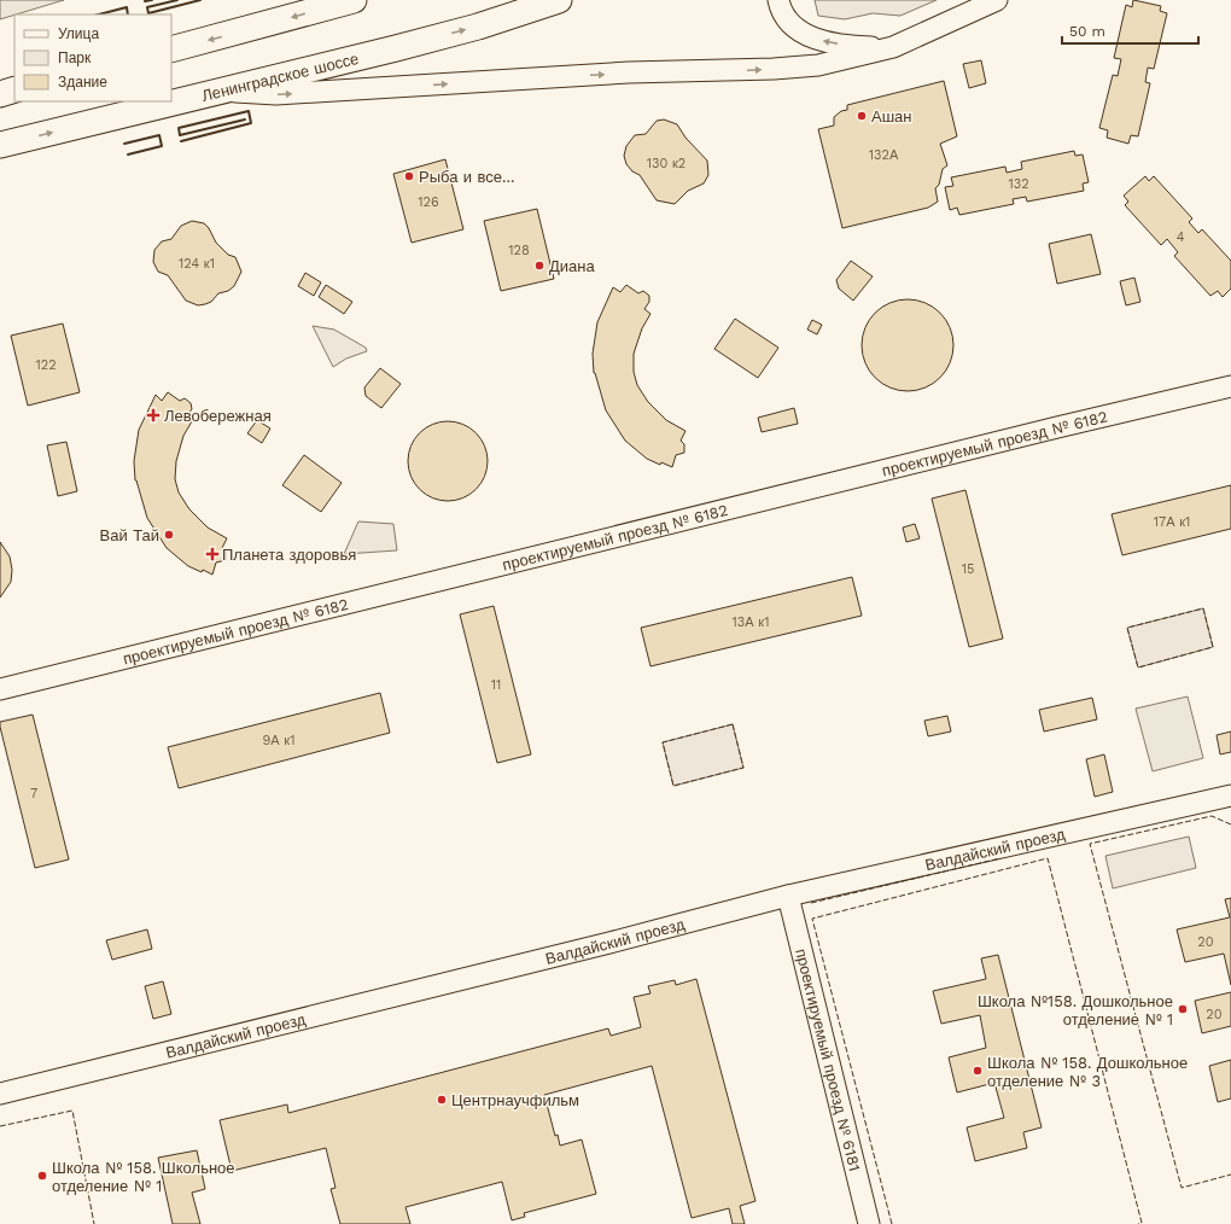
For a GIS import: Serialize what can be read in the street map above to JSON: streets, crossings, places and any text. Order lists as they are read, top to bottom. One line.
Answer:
{"streets":{"main road":["Ленинградское шоссе"],"street":["проектируемый проезд № 6182","Валдайский проезд","проектируемый проезд № 6181"]},"crossings":[["Валдайский проезд","проектируемый проезд № 6181"]],"places":{"other":["Ашан","Рыба и все...","Диана","Вай Тай","Школа №158. Дошкольное отделение № 1","Школа № 158. Дошкольное отделение № 3","Центрнаучфильм","Школа № 158. Школьное отделение № 1"],"health":["Левобережная","Планета здоровья"]},"house_numbers":["132А","130 к2","132","126","4","128","124 к1","122","17А к1","15","13А к1","11","9А к1","7","20","20"],"legend":["Улица","Парк","Здание"],"scale_bar":"50 m"}
